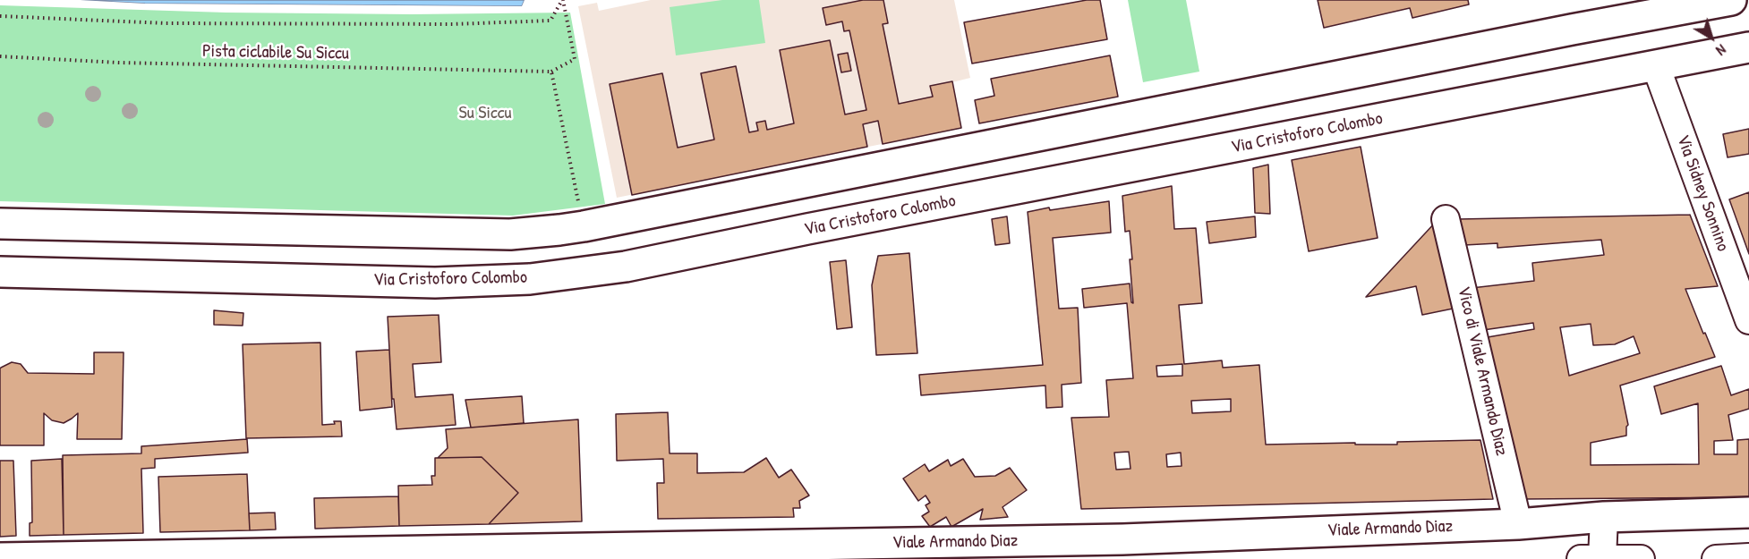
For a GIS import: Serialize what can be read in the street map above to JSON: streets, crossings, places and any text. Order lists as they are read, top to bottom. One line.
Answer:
{"streets":{"main road":["Via Cristoforo Colombo","Viale Armando Diaz"],"street":["Via Sidney Sonnino","Vico di Viale Armando Diaz"],"path":["Pista ciclabile Su Siccu"]},"crossings":[["Via Cristoforo Colombo","Via Sidney Sonnino"],["Vico di Viale Armando Diaz","Viale Armando Diaz"]],"parks":["Su Siccu"],"north":"bottom right"}
